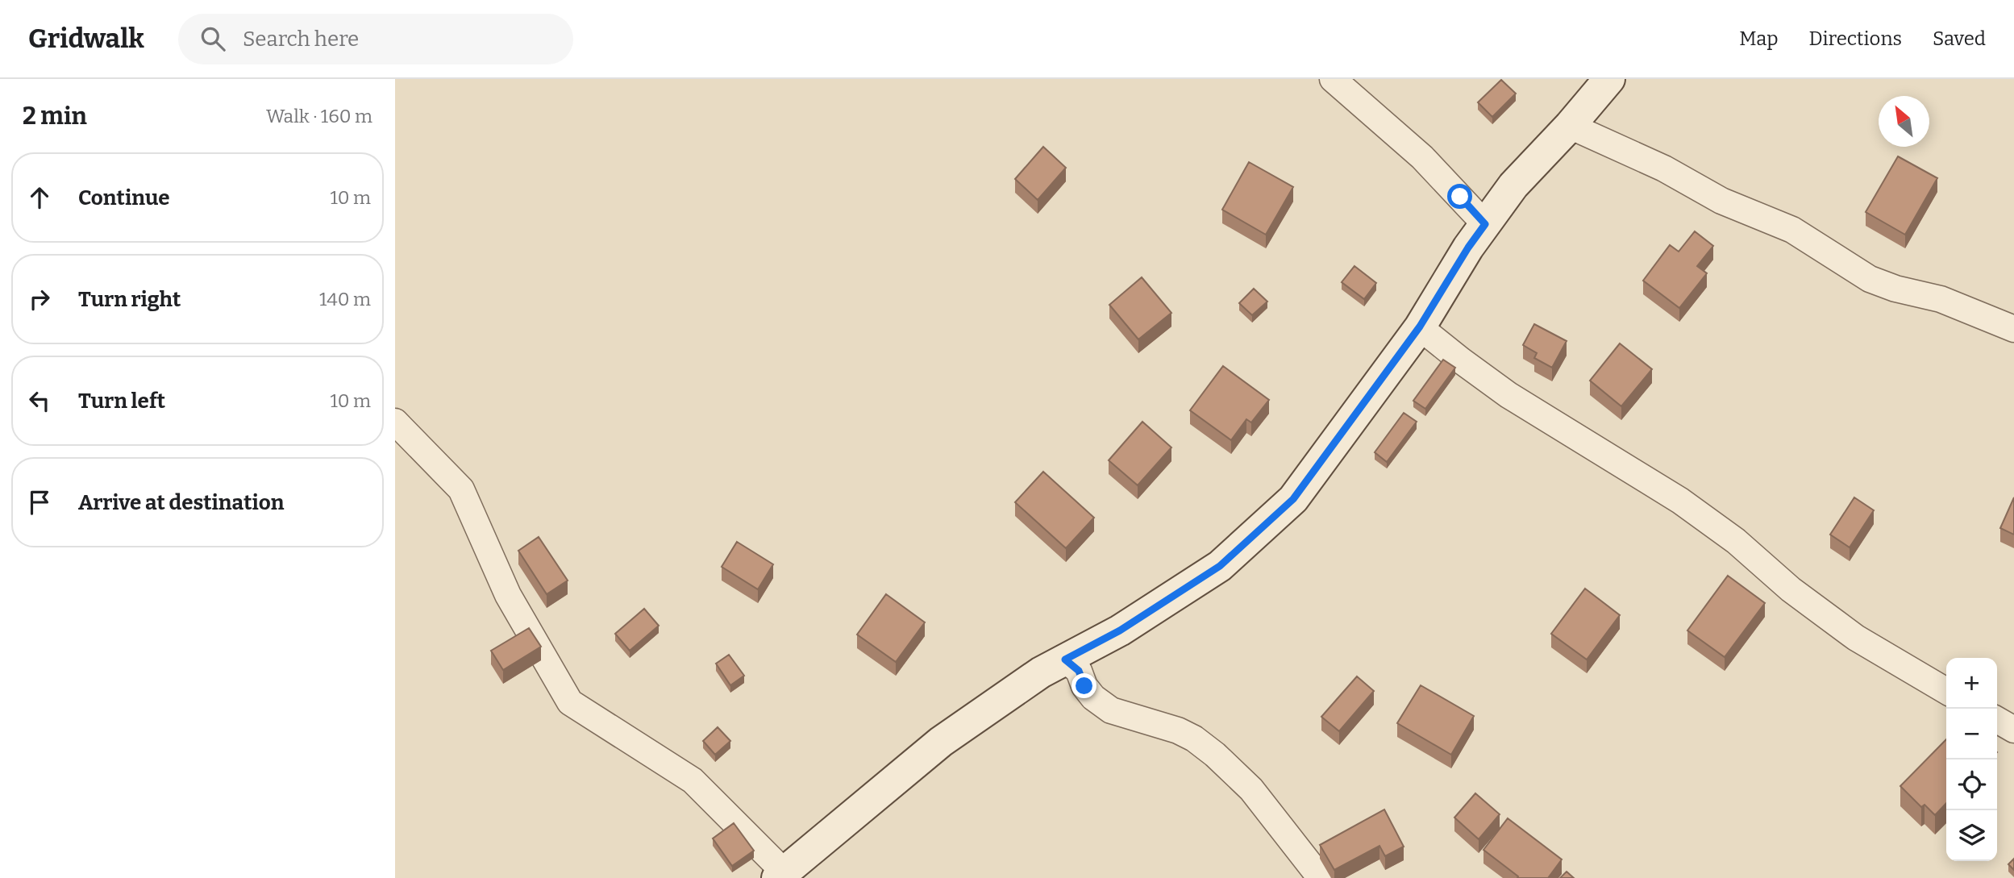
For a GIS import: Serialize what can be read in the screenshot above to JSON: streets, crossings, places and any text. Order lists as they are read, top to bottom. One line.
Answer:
{"north":"top left","page":{"header":"Gridwalk","search":"Search here","nav":["Map","Directions","Saved"],"heading":["2 min","Walk · 160 m"],"list":[["Continue","10 m"],["Turn right","140 m"],["Turn left","10 m"],"Arrive at destination"],"map_buttons":["+","−"]}}
